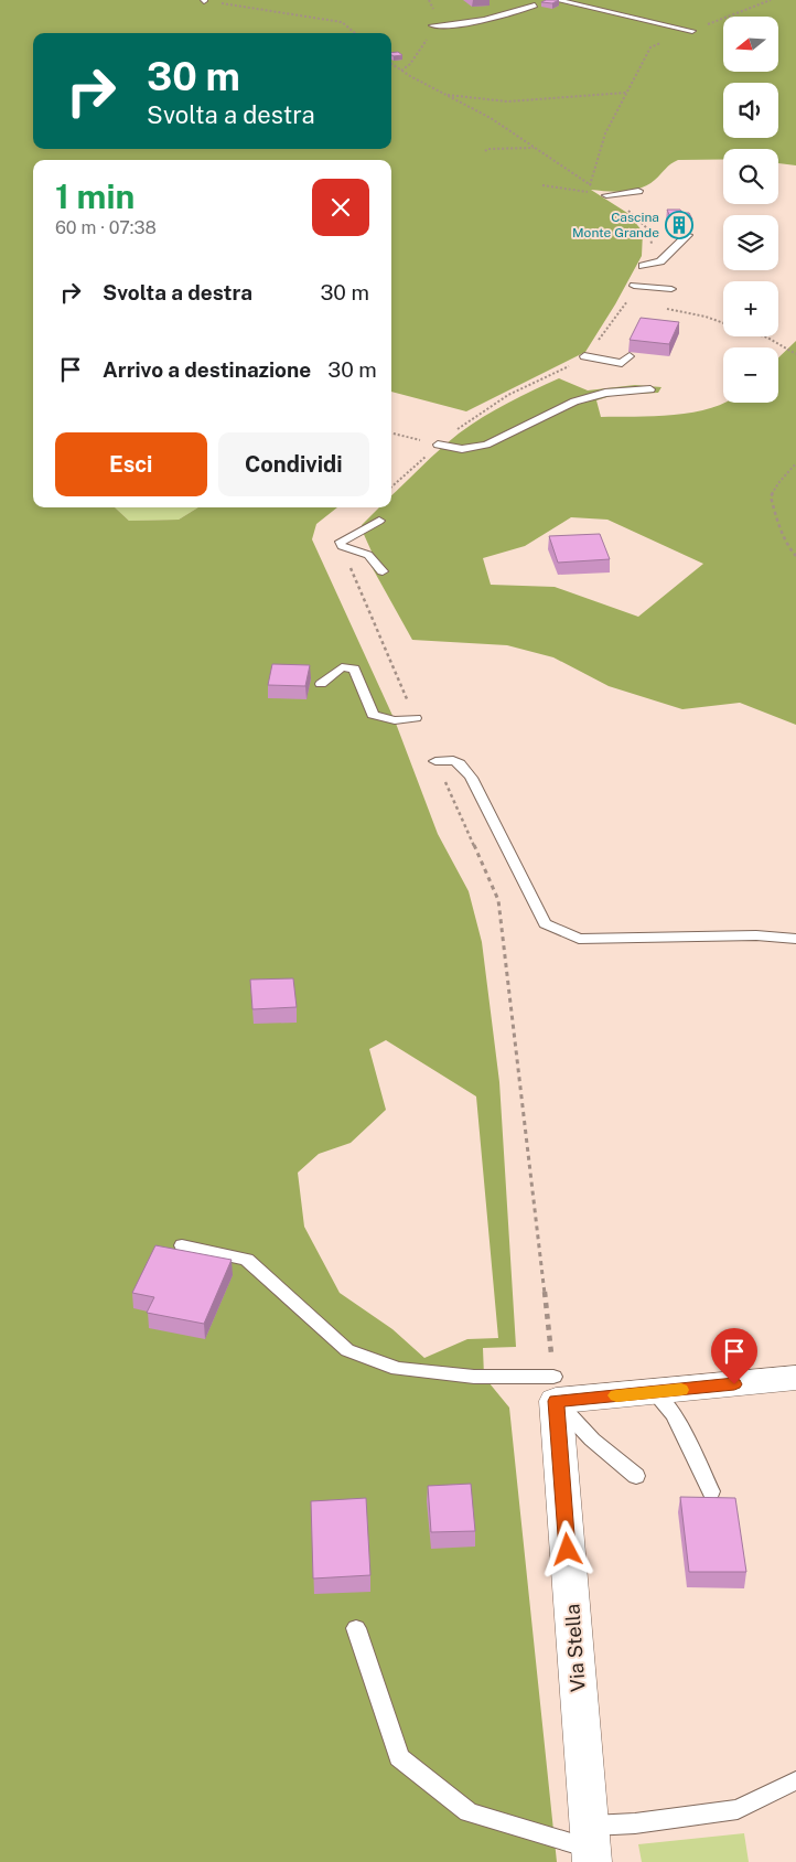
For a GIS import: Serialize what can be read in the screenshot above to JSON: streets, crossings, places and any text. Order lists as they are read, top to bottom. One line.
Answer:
{"streets":{"street":["Via Stella"]},"places":{"building":["Cascina Monte Grande"]},"north":"left","page":{"map_buttons":["+","−"],"turn":["30 m","Svolta a destra"],"heading":["1 min","60 m · 07:38"],"list":[{"name":"Svolta a destra","value":"30 m"},{"name":"Arrivo a destinazione","value":"30 m"}],"buttons":["Esci","Condividi"]}}
